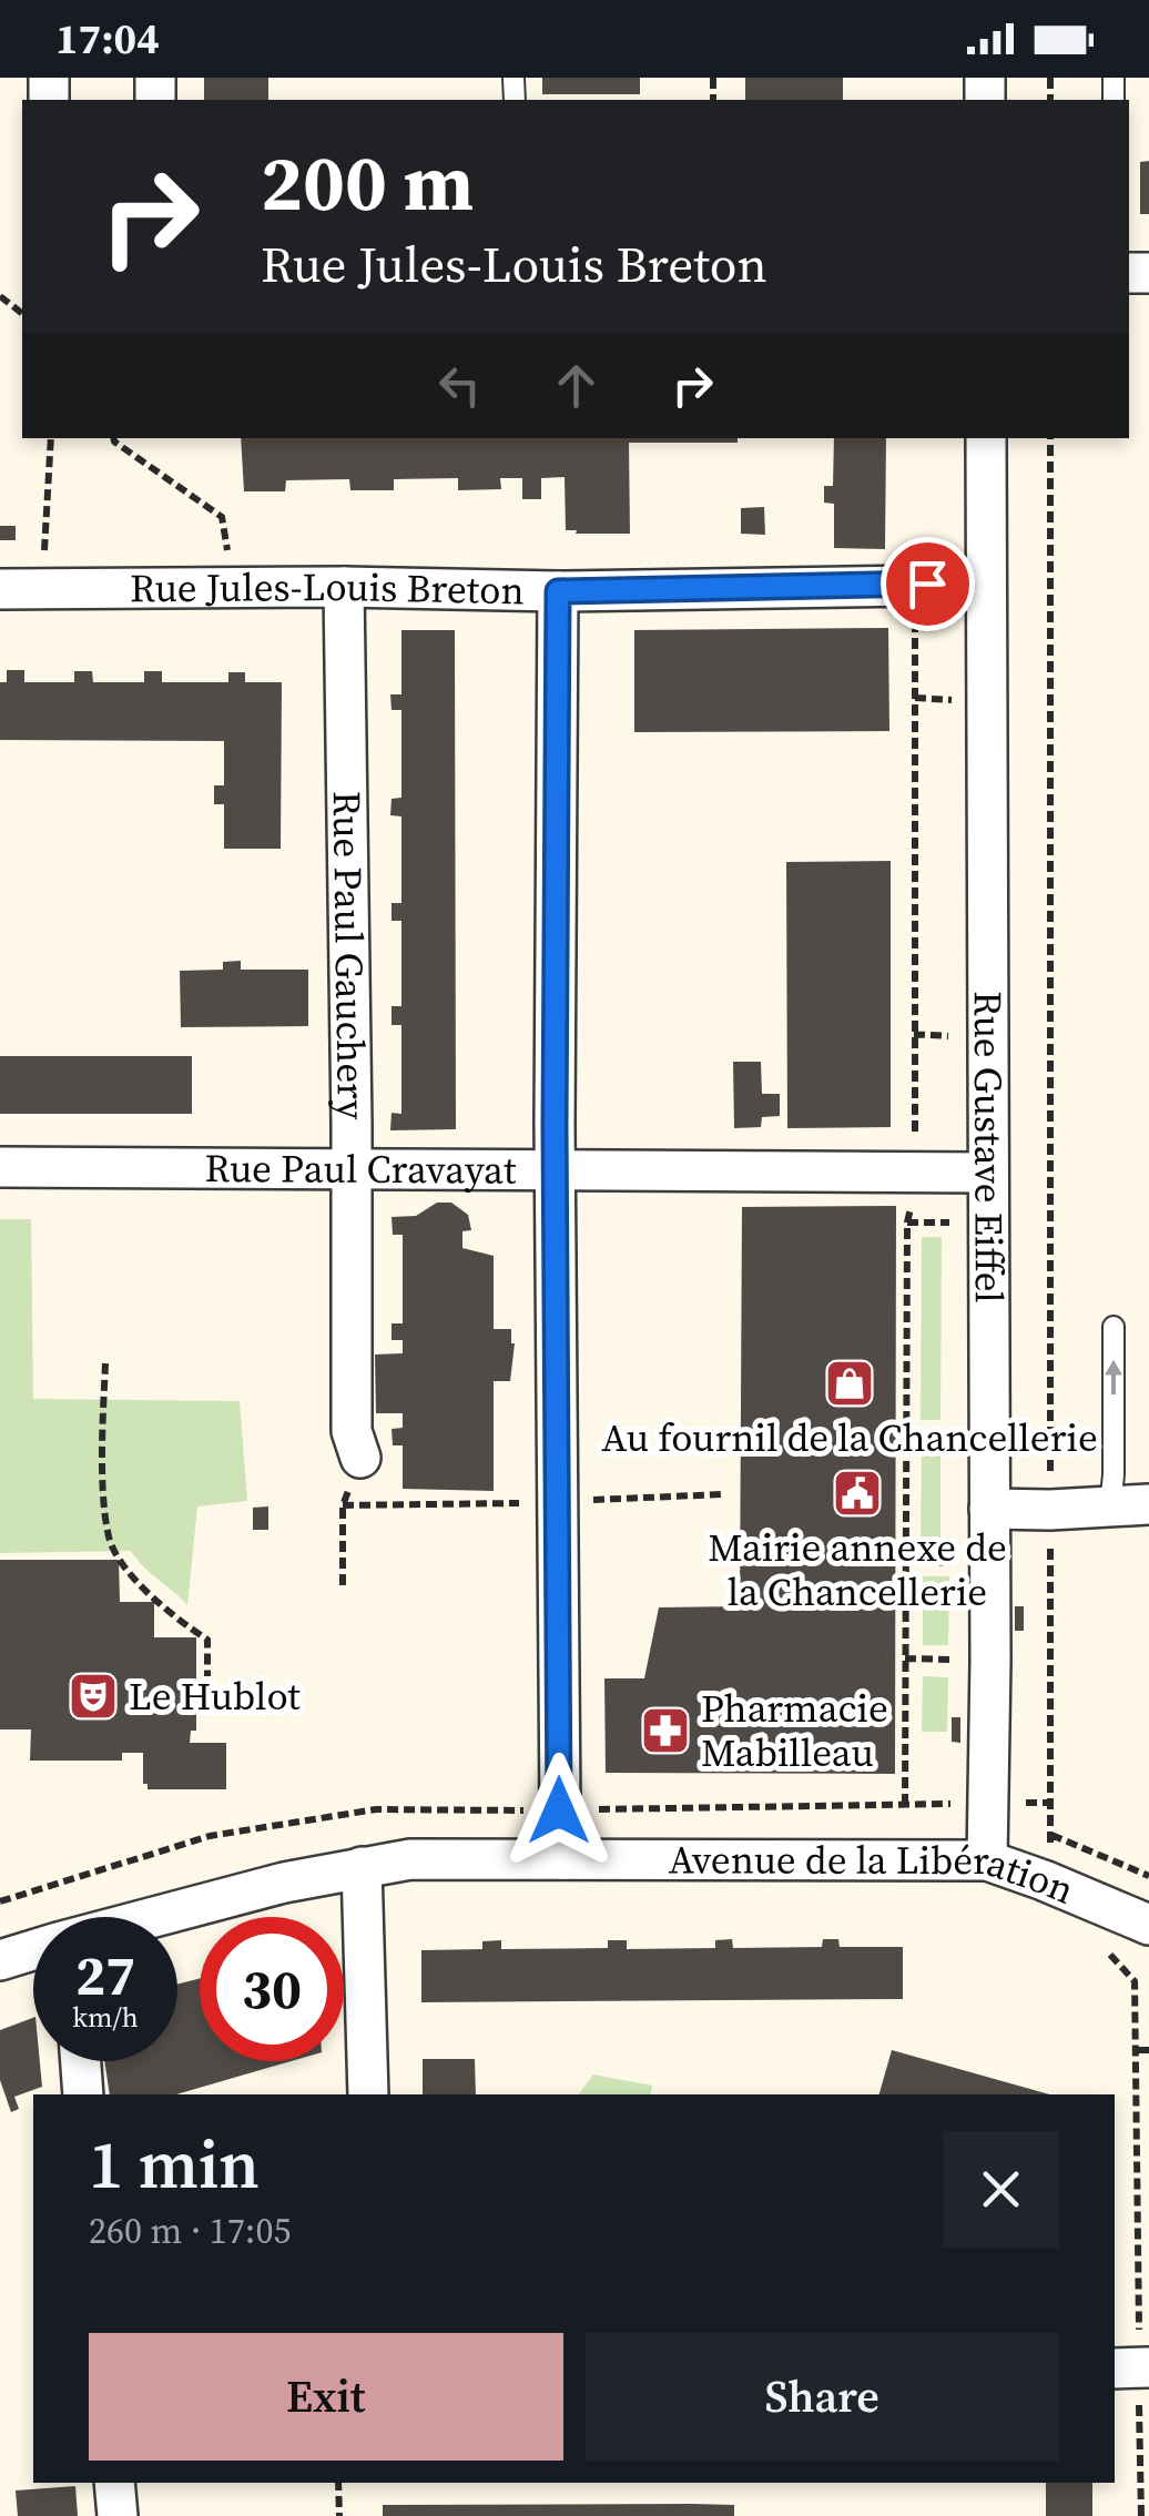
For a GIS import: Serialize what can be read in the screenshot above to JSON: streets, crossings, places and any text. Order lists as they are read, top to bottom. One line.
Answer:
{"streets":{"street":["Rue Jules-Louis Breton","Rue Paul Gauchery","Rue Gustave Eiffel","Rue Paul Cravayat","Avenue de la Libération"]},"crossings":[["Rue Jules-Louis Breton","Rue Paul Gauchery"],["Rue Jules-Louis Breton","Rue Gustave Eiffel"],["Rue Paul Gauchery","Rue Paul Cravayat"],["Rue Gustave Eiffel","Rue Paul Cravayat"],["Rue Gustave Eiffel","Avenue de la Libération"]],"places":{"shop":["Au fournil de la Chancellerie"],"public building":["Mairie annexe de la Chancellerie"],"theatre":["Le Hublot"],"pharmacy":["Pharmacie Mabilleau"]},"page":{"status":"17:04","turn":["200 m","Rue Jules-Louis Breton"],"speed":"27 km/h","limit":"30","heading":["1 min","260 m · 17:05"],"buttons":["Exit","Share"]}}
